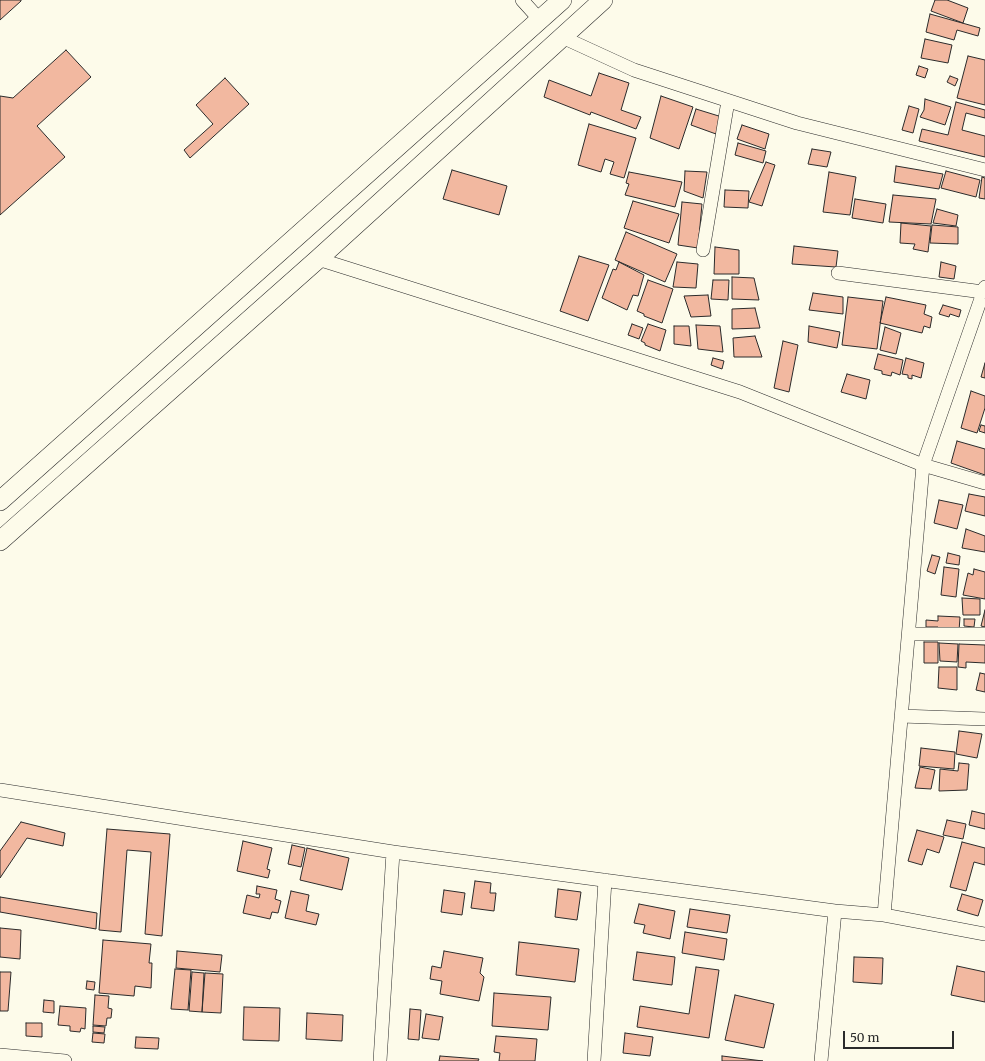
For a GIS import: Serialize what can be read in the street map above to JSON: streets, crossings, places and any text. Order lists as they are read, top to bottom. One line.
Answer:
{"scale_bar":"50 m"}
